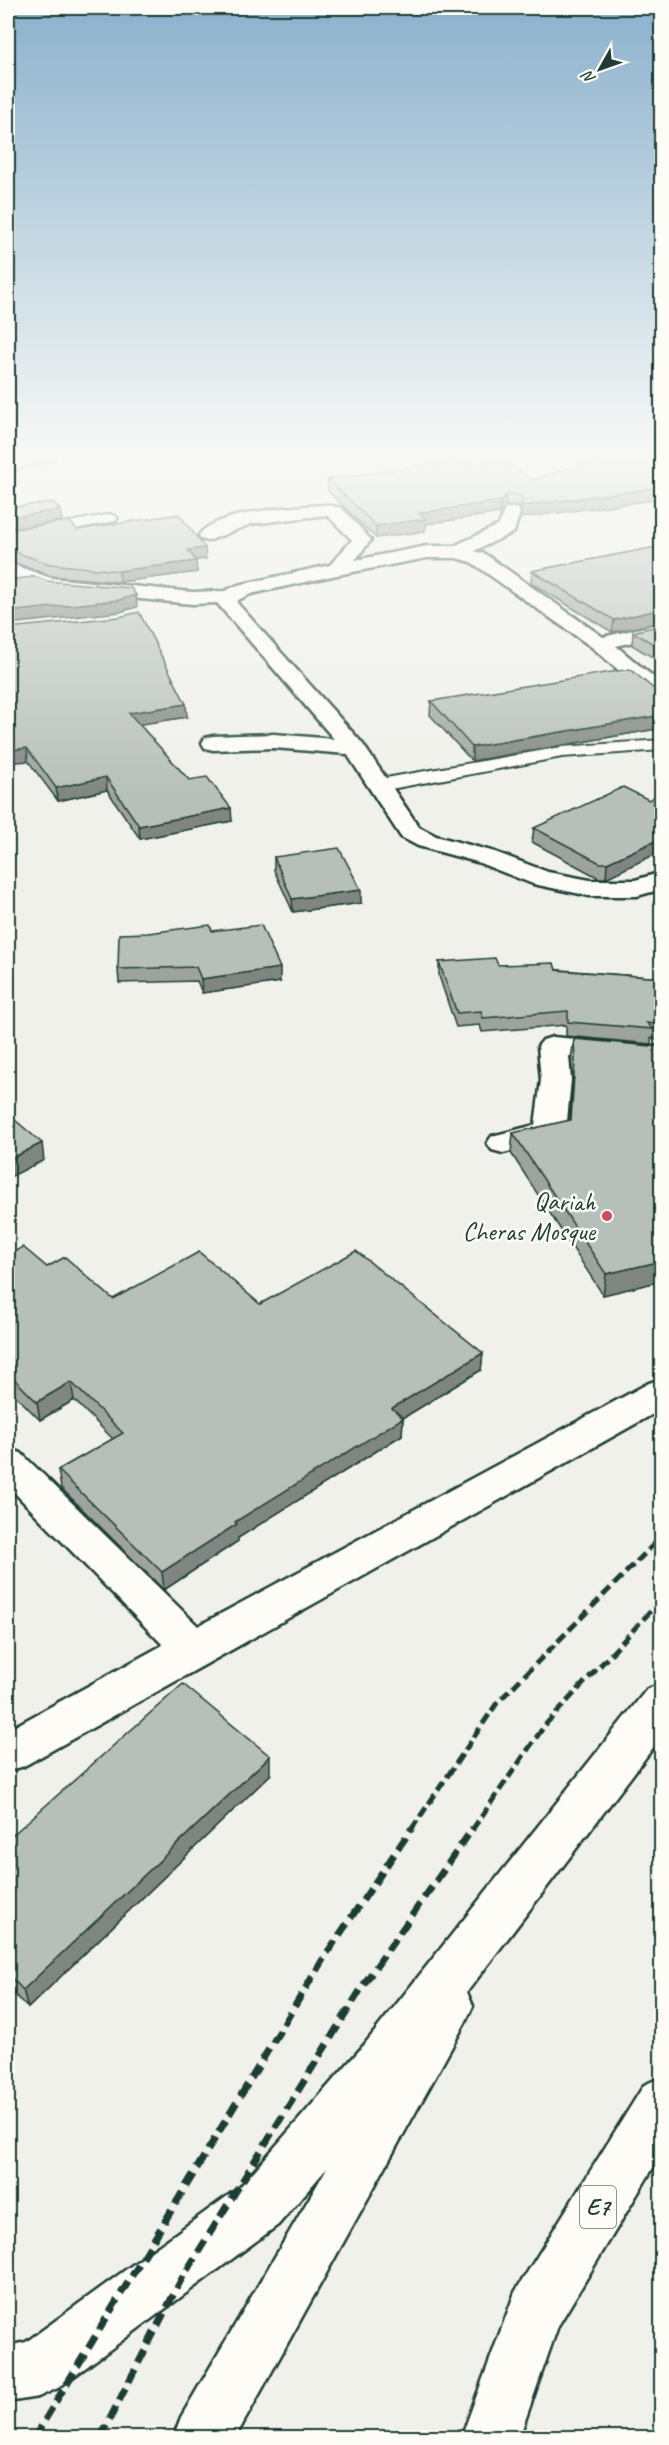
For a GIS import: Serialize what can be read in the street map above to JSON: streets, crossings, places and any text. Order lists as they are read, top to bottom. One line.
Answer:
{"streets":{"main road":["E7"]},"places":["Qariah Cheras Mosque"],"north":"bottom left"}
